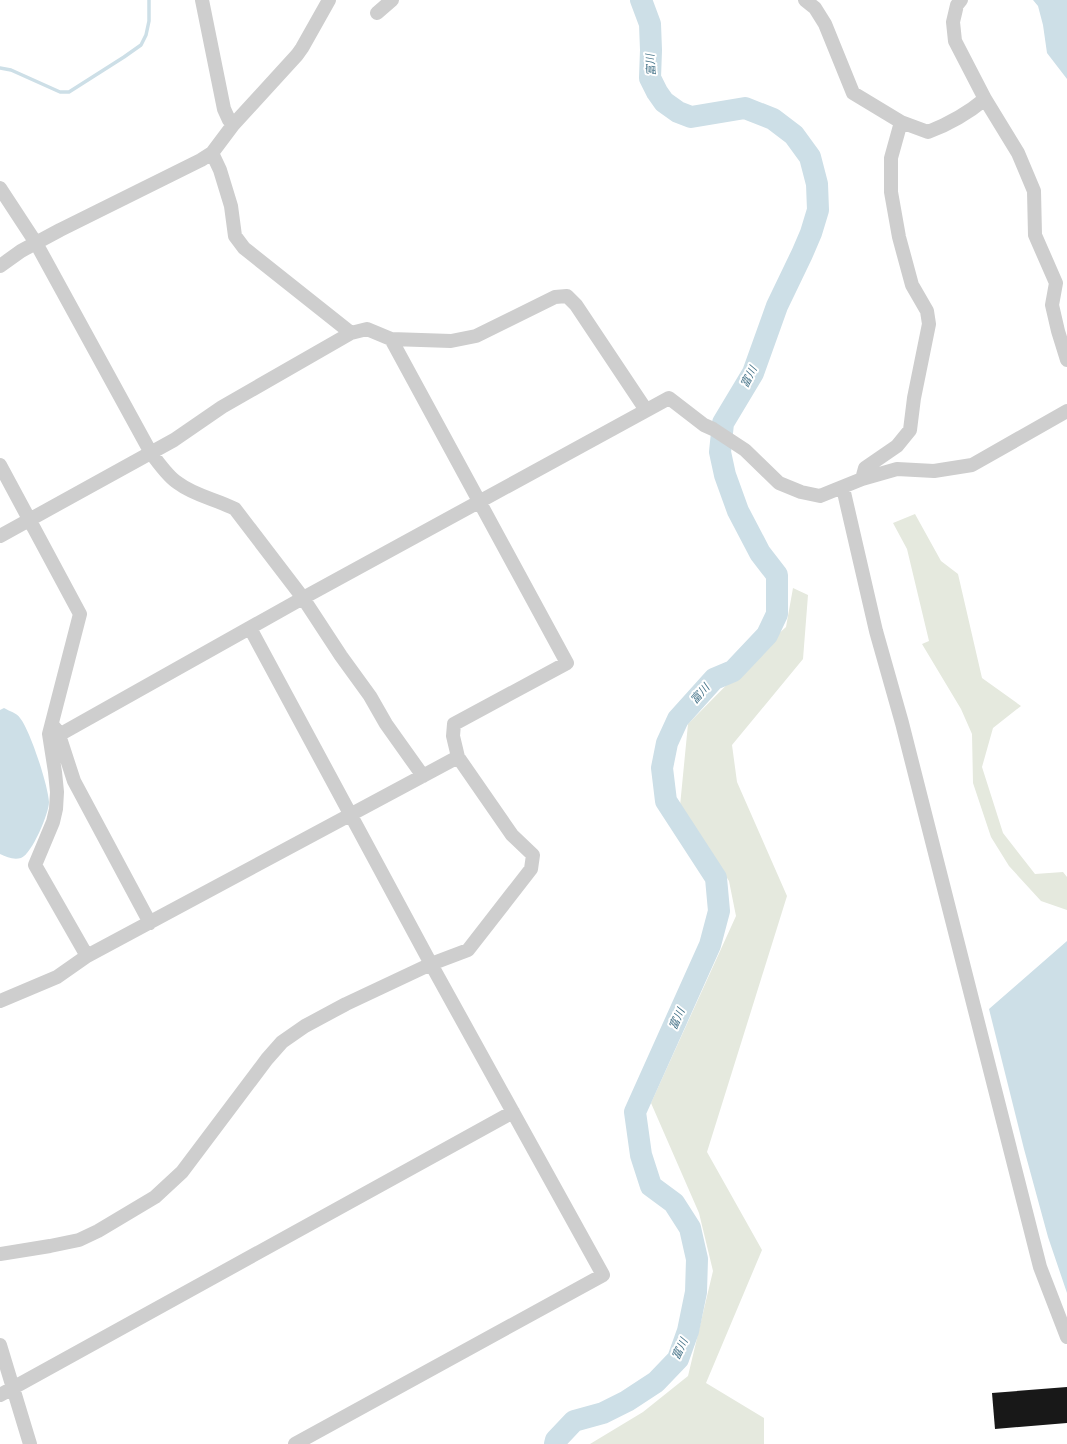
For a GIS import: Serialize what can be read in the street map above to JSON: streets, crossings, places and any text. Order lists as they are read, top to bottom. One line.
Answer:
{"water":["富川"]}
